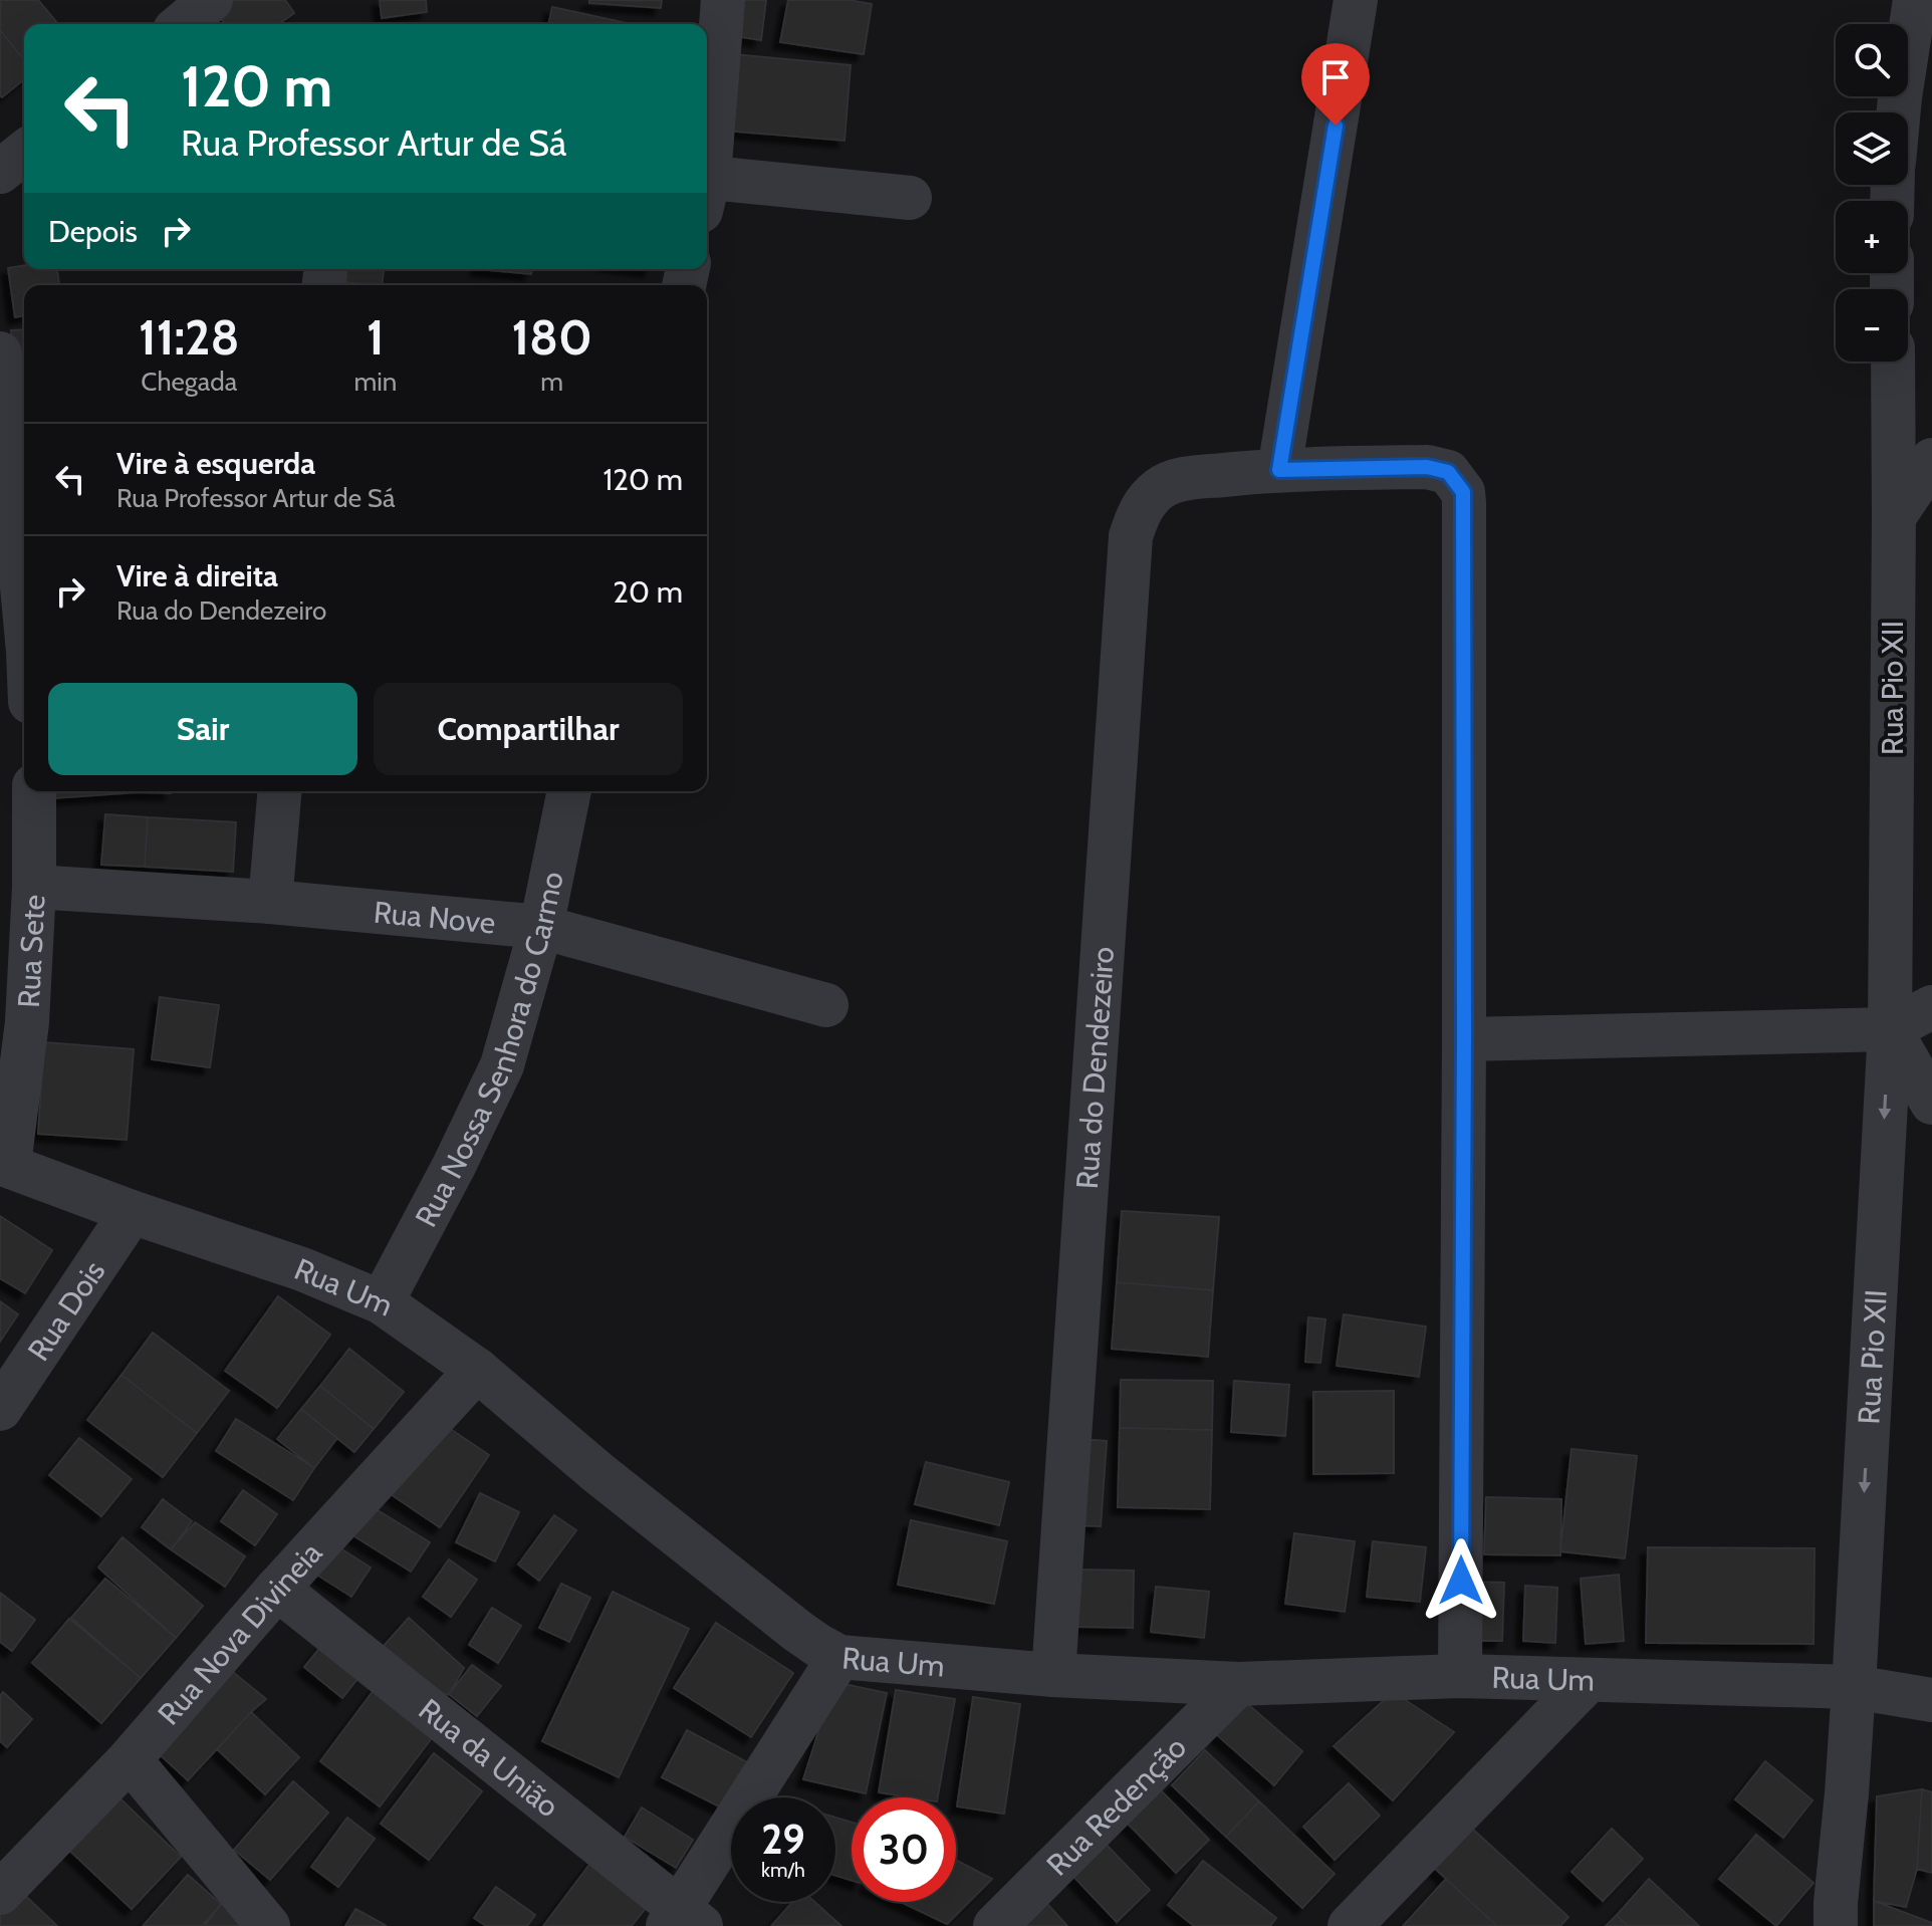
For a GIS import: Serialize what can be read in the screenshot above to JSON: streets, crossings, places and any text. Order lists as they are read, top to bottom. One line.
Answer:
{"streets":{"street":["Rua Pio XII","Rua Nove","Rua Sete","Rua Nossa Senhora do Carmo","Rua do Dendezeiro","Rua Um","Rua Dois","Rua Nova Divineia","Rua da União","Rua Redenção"]},"crossings":[["Rua Pio XII","Rua Um"],["Rua Nove","Rua Sete"],["Rua Nove","Rua Nossa Senhora do Carmo"],["Rua Sete","Rua Um"],["Rua Nossa Senhora do Carmo","Rua Um"],["Rua do Dendezeiro","Rua Um"],["Rua Um","Rua Dois"],["Rua Um","Rua Nova Divineia"],["Rua Um","Rua Redenção"],["Rua Nova Divineia","Rua da União"]],"one_way":["Rua Pio XII"],"page":{"map_buttons":["+","−"],"turn":["120 m","Rua Professor Artur de Sá"],"then":"Depois","eta":["11:28","Chegada","1","min","180","m"],"list":[{"name":"Vire à esquerda","note":"Rua Professor Artur de Sá","value":"120 m"},{"name":"Vire à direita","note":"Rua do Dendezeiro","value":"20 m"}],"buttons":["Sair","Compartilhar"],"speed":"29 km/h","limit":"30"}}
